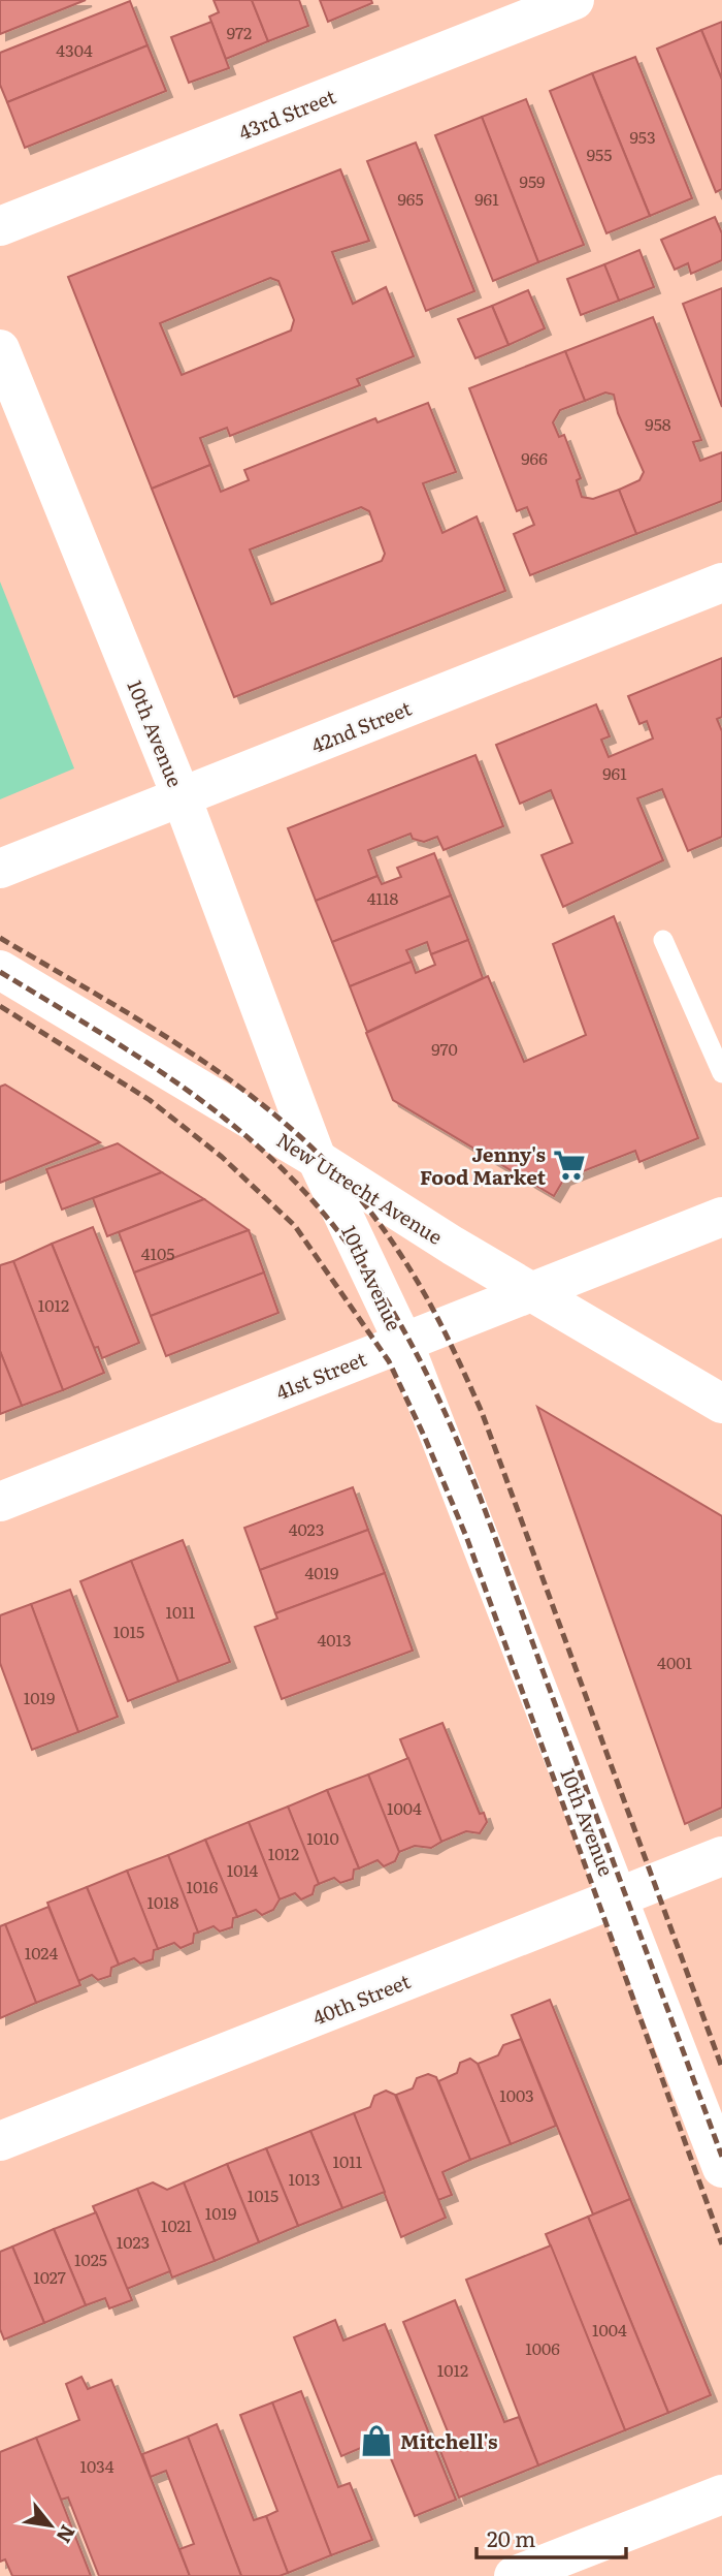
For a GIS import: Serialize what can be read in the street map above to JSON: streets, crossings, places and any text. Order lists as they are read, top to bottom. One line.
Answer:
{"streets":{"street":["43rd Street","42nd Street","10th Avenue","New Utrecht Avenue","41st Street","40th Street"]},"crossings":[["42nd Street","10th Avenue"],["10th Avenue","New Utrecht Avenue"],["10th Avenue","41st Street"],["10th Avenue","40th Street"],["New Utrecht Avenue","41st Street"]],"places":{"supermarket":["Jenny's Food Market"],"shop":["Mitchell's"]},"house_numbers":["972","4304","953","955","959","965","961","958","966","961","4118","970","4105","1012","4023","4019","1011","1015","4013","4001","1019","1004","1010","1012","1014","1016","1018","1024","1003","1011","1013","1015","1019","1021","1023","1025","1027","1004","1006","1012","1034"],"scale_bar":"20 m","north":"bottom right"}
